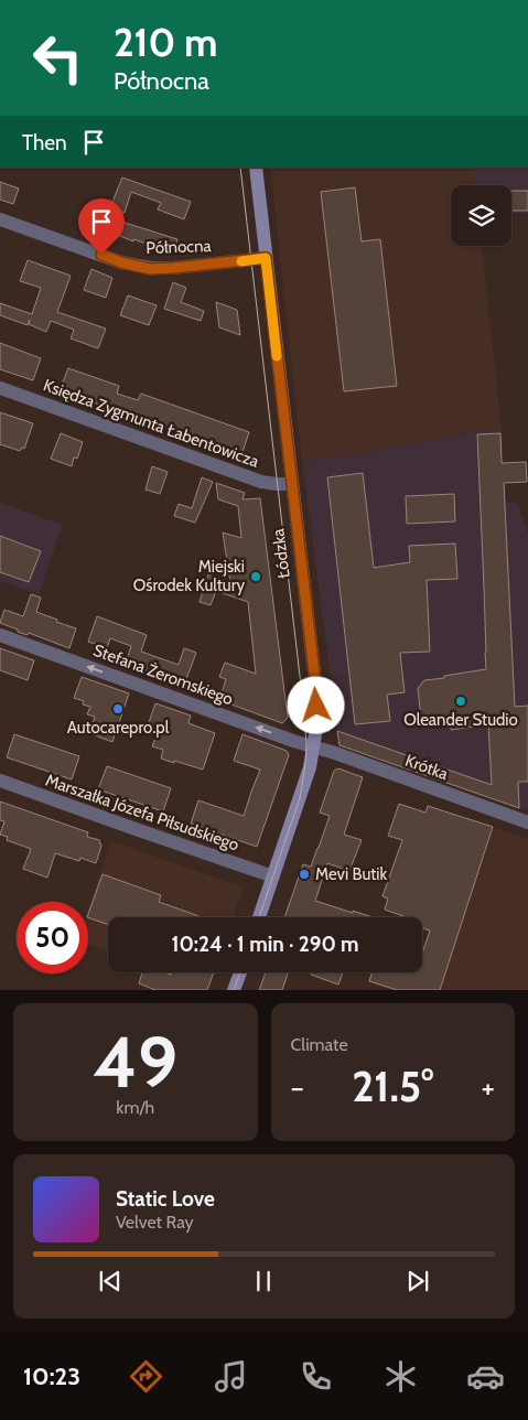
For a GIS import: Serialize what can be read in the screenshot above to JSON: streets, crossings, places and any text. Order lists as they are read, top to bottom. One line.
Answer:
{"streets":{"main road":["Łódzka"],"street":["Północna","Księdza Zygmunta Łabentowicza","Stefana Żeromskiego","Krótka","Marszałka Józefa Piłsudskiego"]},"crossings":[["Północna","Łódzka"],["Księdza Zygmunta Łabentowicza","Łódzka"],["Łódzka","Stefana Żeromskiego"],["Łódzka","Krótka"],["Łódzka","Marszałka Józefa Piłsudskiego"],["Stefana Żeromskiego","Krótka"]],"one_way":["Stefana Żeromskiego"],"places":["Miejski Ośrodek Kultury","Oleander Studio","Autocarepro.pl","Mevi Butik"],"page":{"turn":["210 m","Północna"],"then":"Then","limit":"50","trip":"10:24 · 1 min · 290 m","tile":[["49","km/h"],"Climate"],"heat":["−","21.5°","+"],"song":["Static Love","Velvet Ray"],"tabs":"10:23"}}
